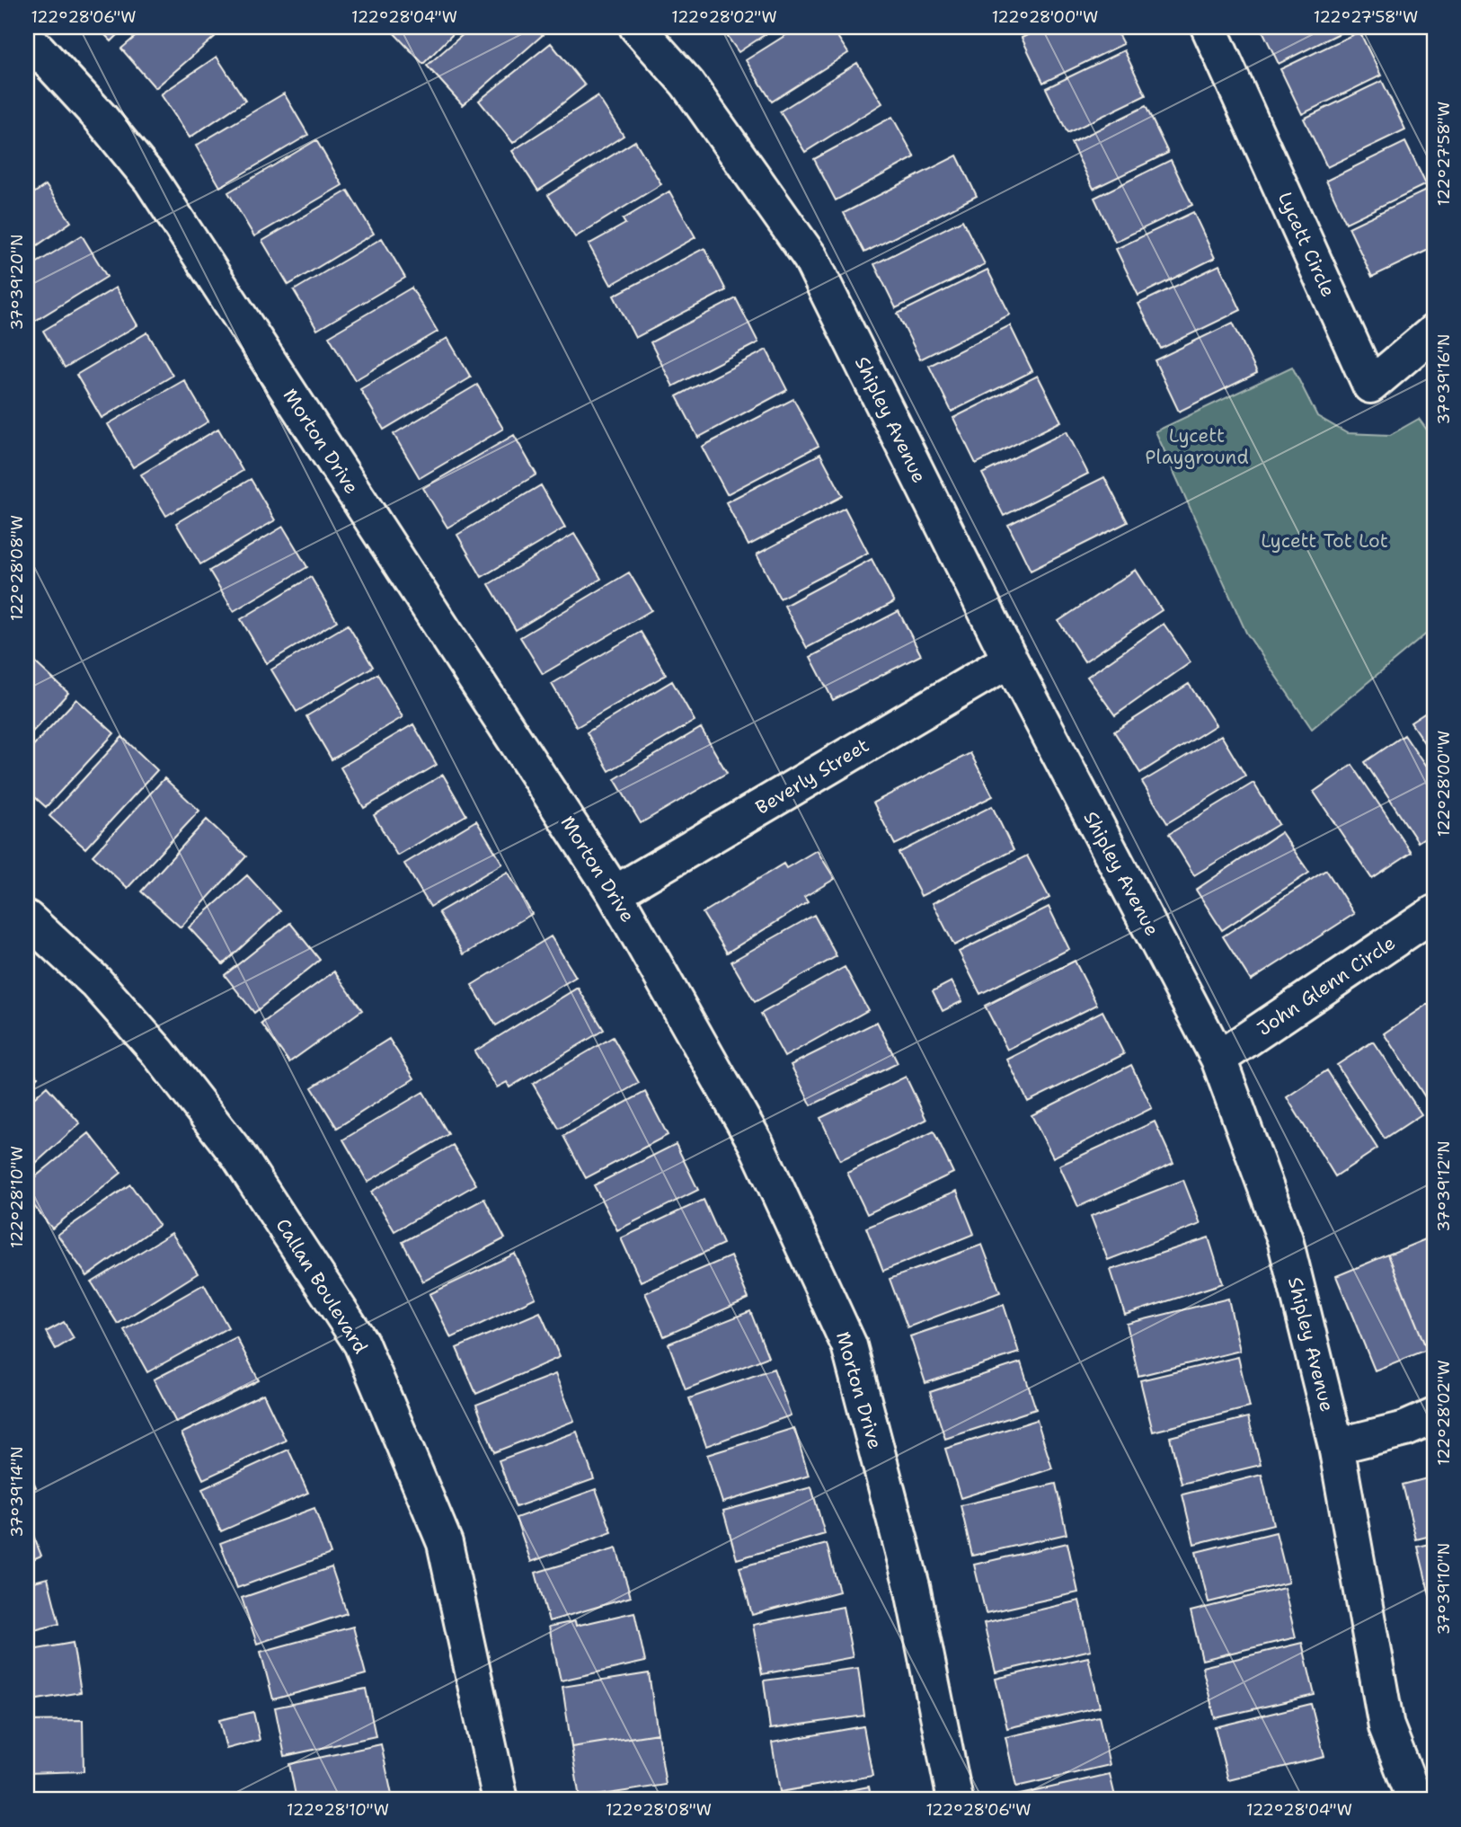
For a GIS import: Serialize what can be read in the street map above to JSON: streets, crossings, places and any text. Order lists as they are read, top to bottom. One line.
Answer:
{"streets":{"street":["Lycett Circle","Shipley Avenue","Morton Drive","Beverly Street","John Glenn Circle","Callan Boulevard"]},"crossings":[["Shipley Avenue","Beverly Street"],["Shipley Avenue","John Glenn Circle"],["Morton Drive","Beverly Street"]],"parks":["Lycett Playground","Lycett Tot Lot"],"coordinates":["122°28'06\"W","122°28'04\"W","122°28'02\"W","122°28'00\"W","122°27'58\"W","37°39'20\"N","37°39'16\"N","122°28'08\"W","37°39'12\"N","122°28'10\"W","37°39'14\"N","37°39'10\"N"]}
